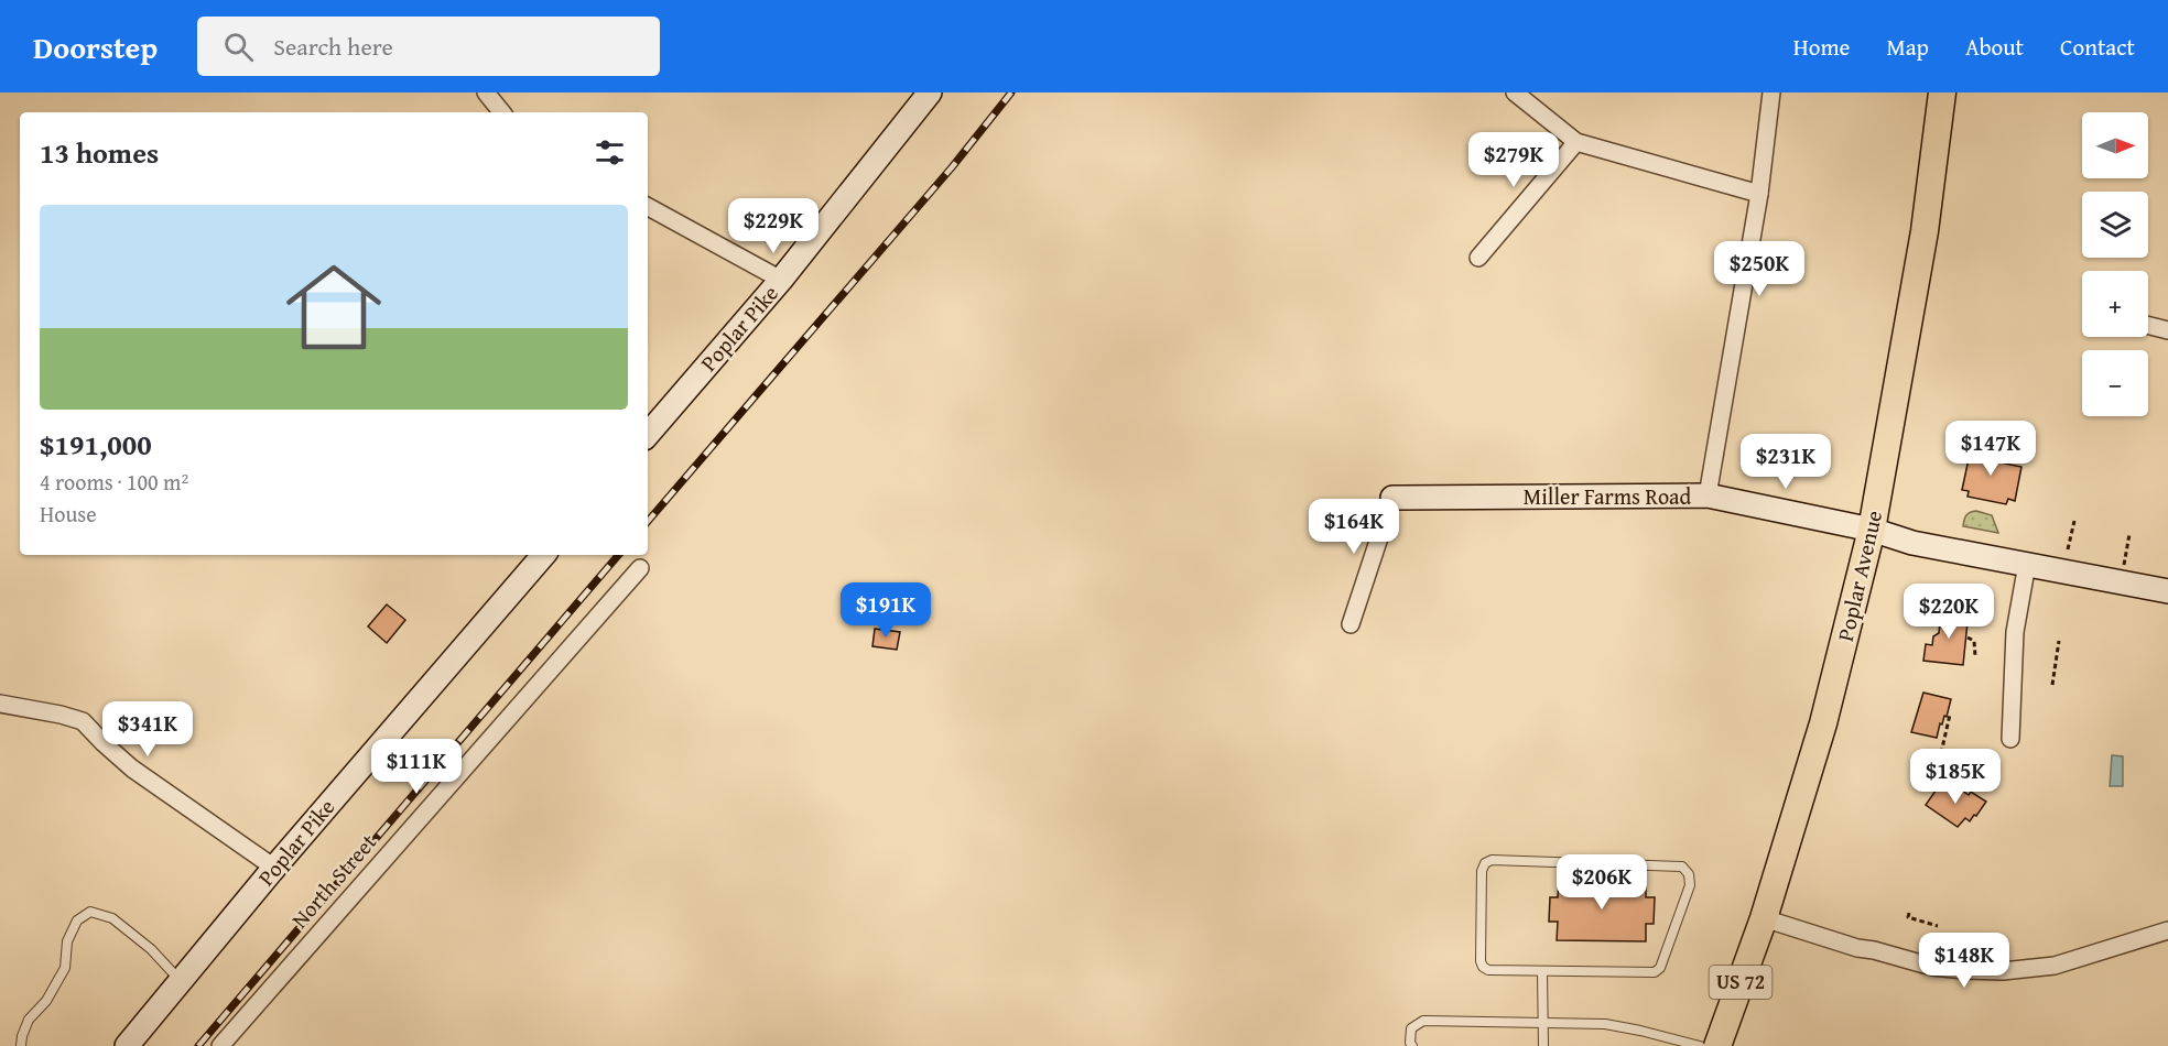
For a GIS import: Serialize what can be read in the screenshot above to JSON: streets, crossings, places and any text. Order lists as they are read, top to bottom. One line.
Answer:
{"streets":{"main road":["Poplar Pike","Miller Farms Road","Poplar Avenue","US 72"],"street":["North Street"]},"crossings":[["Miller Farms Road","Poplar Avenue"]],"north":"right","page":{"header":"Doorstep","search":"Search here","nav":["Home","Map","About","Contact"],"map_buttons":["+","−"],"heading":"13 homes","price":["$279K","$229K","$250K","$147K","$231K","$164K","$191K","$220K","$341K","$111K","$185K","$206K","$148K"],"list":[{"name":"$191,000","note":"4 rooms · 100 m² · House"}]}}
